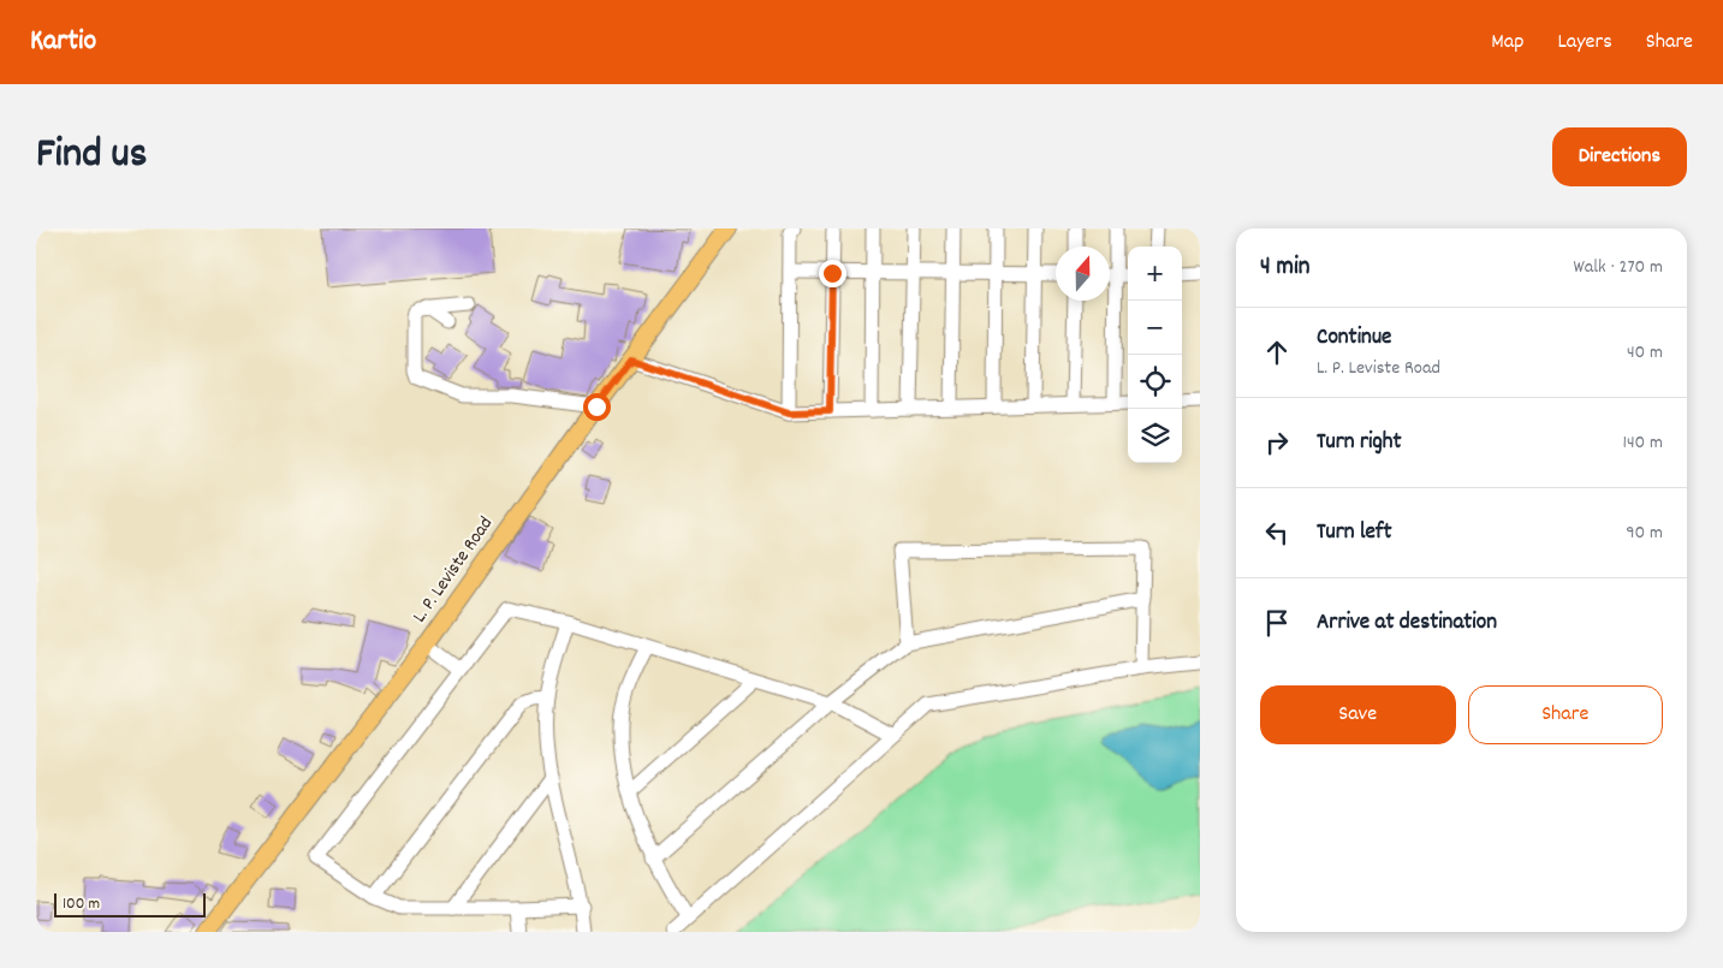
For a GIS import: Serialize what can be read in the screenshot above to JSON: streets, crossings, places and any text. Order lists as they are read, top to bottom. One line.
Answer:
{"streets":{"main road":["L. P. Leviste Road"]},"scale_bar":"100 m","north":"top","page":{"header":"Kartio","nav":["Map","Layers","Share"],"title":"Find us","buttons":["Directions",["Save","Share"]],"heading":["4 min","Walk · 270 m"],"map_buttons":["+","−"],"list":[["Continue","L. P. Leviste Road","40 m"],["Turn right","140 m"],["Turn left","90 m"],"Arrive at destination"],"scale":"100 m"}}
